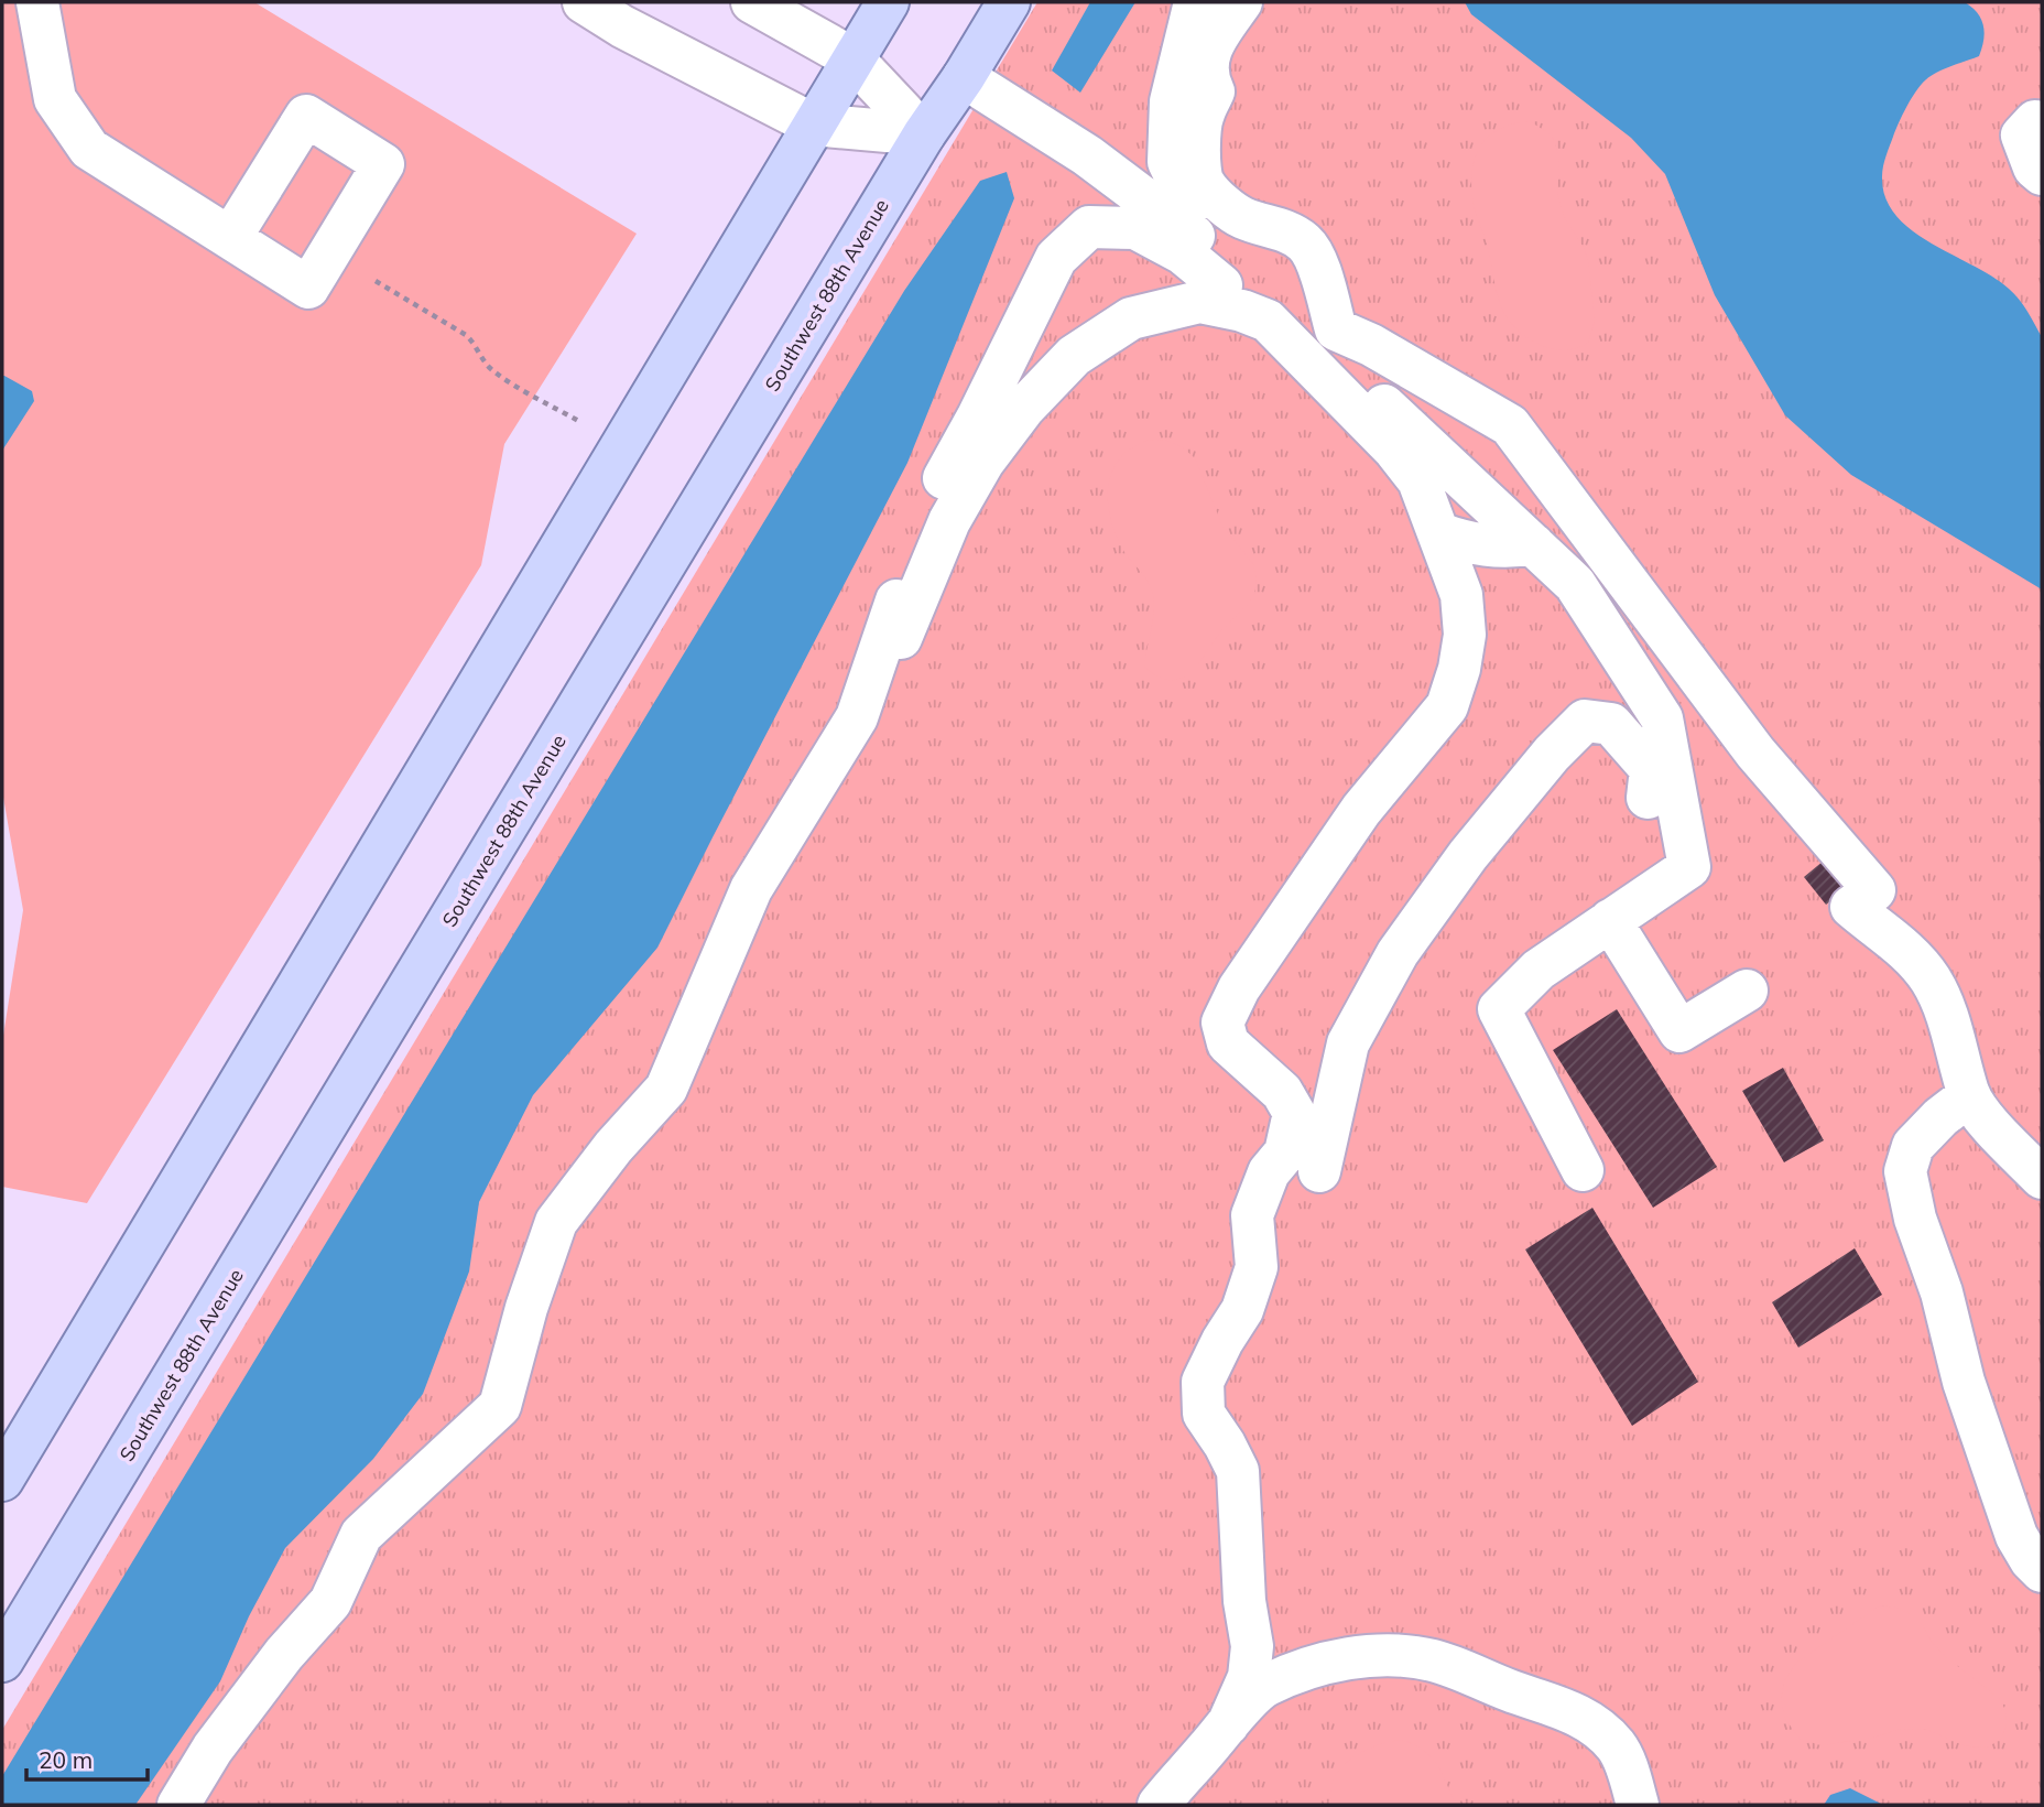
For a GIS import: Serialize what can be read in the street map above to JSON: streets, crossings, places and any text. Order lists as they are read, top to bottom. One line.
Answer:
{"streets":{"main road":["Southwest 88th Avenue"]},"scale_bar":"20 m"}
